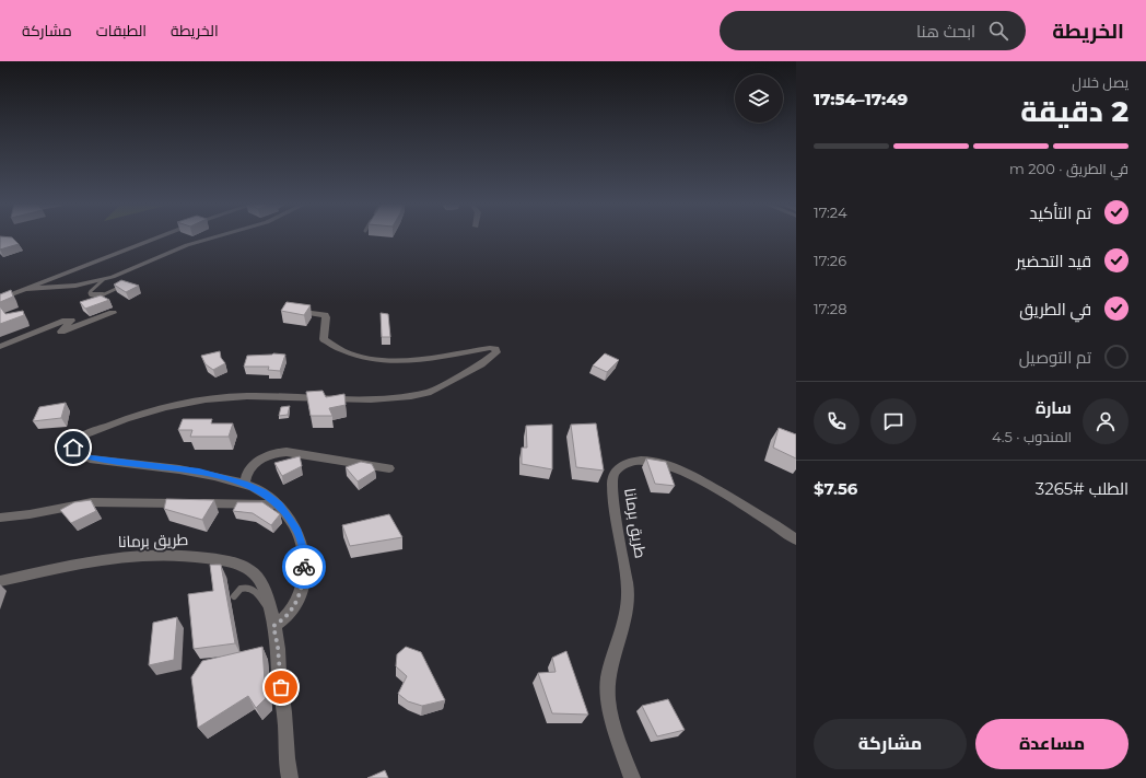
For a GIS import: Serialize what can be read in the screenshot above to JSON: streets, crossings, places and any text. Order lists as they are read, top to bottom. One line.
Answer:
{"streets":{"street":["طريق برمانا"]},"page":{"header":"الخريطة","search":"ابحث هنا","nav":["الخريطة","الطبقات","مشاركة"],"heading":["2 دقيقة","يصل خلال","17:49–17:54"],"panel":["سارة","المندوب · 4.5","الطلب #3265","$7.56"],"bar":"في الطريق · 200 m","list":[["تم التأكيد","17:24"],["قيد التحضير","17:26"],["في الطريق","17:28"],"تم التوصيل"],"buttons":["مساعدة","مشاركة"]}}
